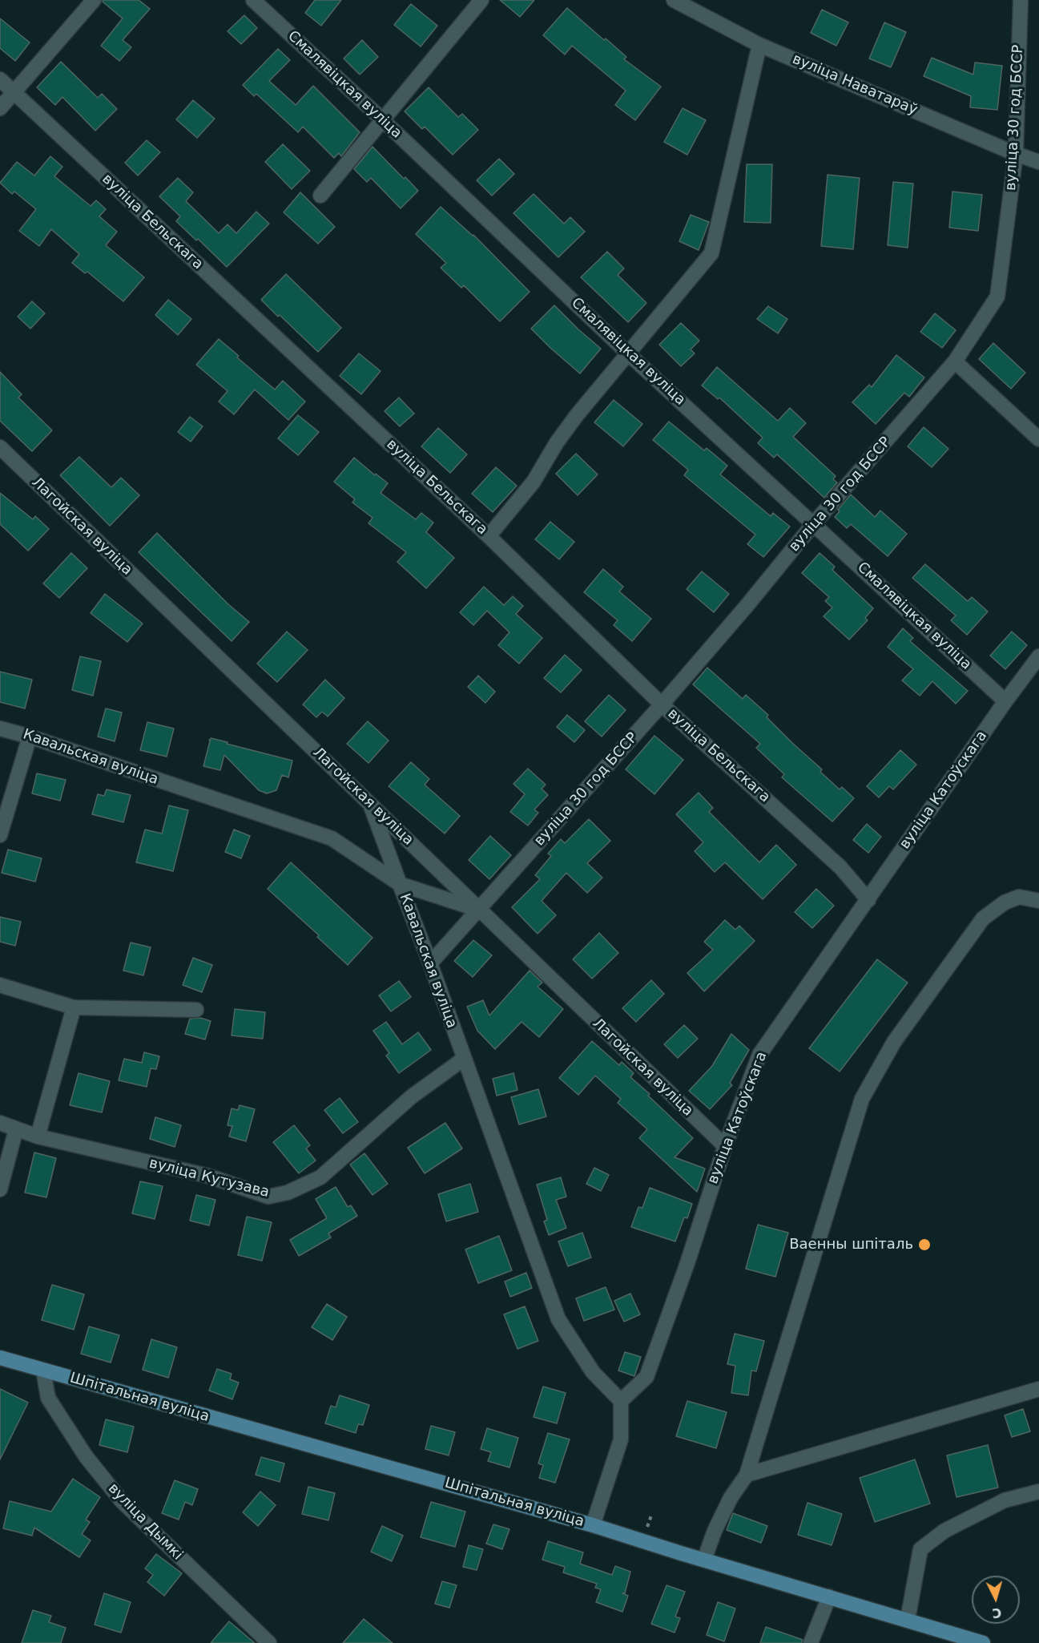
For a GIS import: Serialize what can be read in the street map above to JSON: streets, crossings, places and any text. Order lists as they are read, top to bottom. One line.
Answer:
{"streets":{"main road":["Шпітальная вуліца"],"street":["Смалявіцкая вуліца","вуліца Наватараў","вуліца 30 год БССР","вуліца Бельскага","Лагойская вуліца","Кавальская вуліца","вуліца Катоўскага","вуліца Кутузава","вуліца Дымкі"]},"crossings":[["Смалявіцкая вуліца","вуліца 30 год БССР"],["Смалявіцкая вуліца","вуліца Катоўскага"],["вуліца Наватараў","вуліца 30 год БССР"],["вуліца 30 год БССР","вуліца Бельскага"],["вуліца 30 год БССР","Лагойская вуліца"],["вуліца 30 год БССР","Кавальская вуліца"],["вуліца Бельскага","вуліца Катоўскага"],["Лагойская вуліца","вуліца Катоўскага"],["Кавальская вуліца","вуліца Катоўскага"],["Кавальская вуліца","вуліца Кутузава"],["Шпітальная вуліца","вуліца Дымкі"]],"places":["Ваенны шпіталь"],"north":"bottom"}
